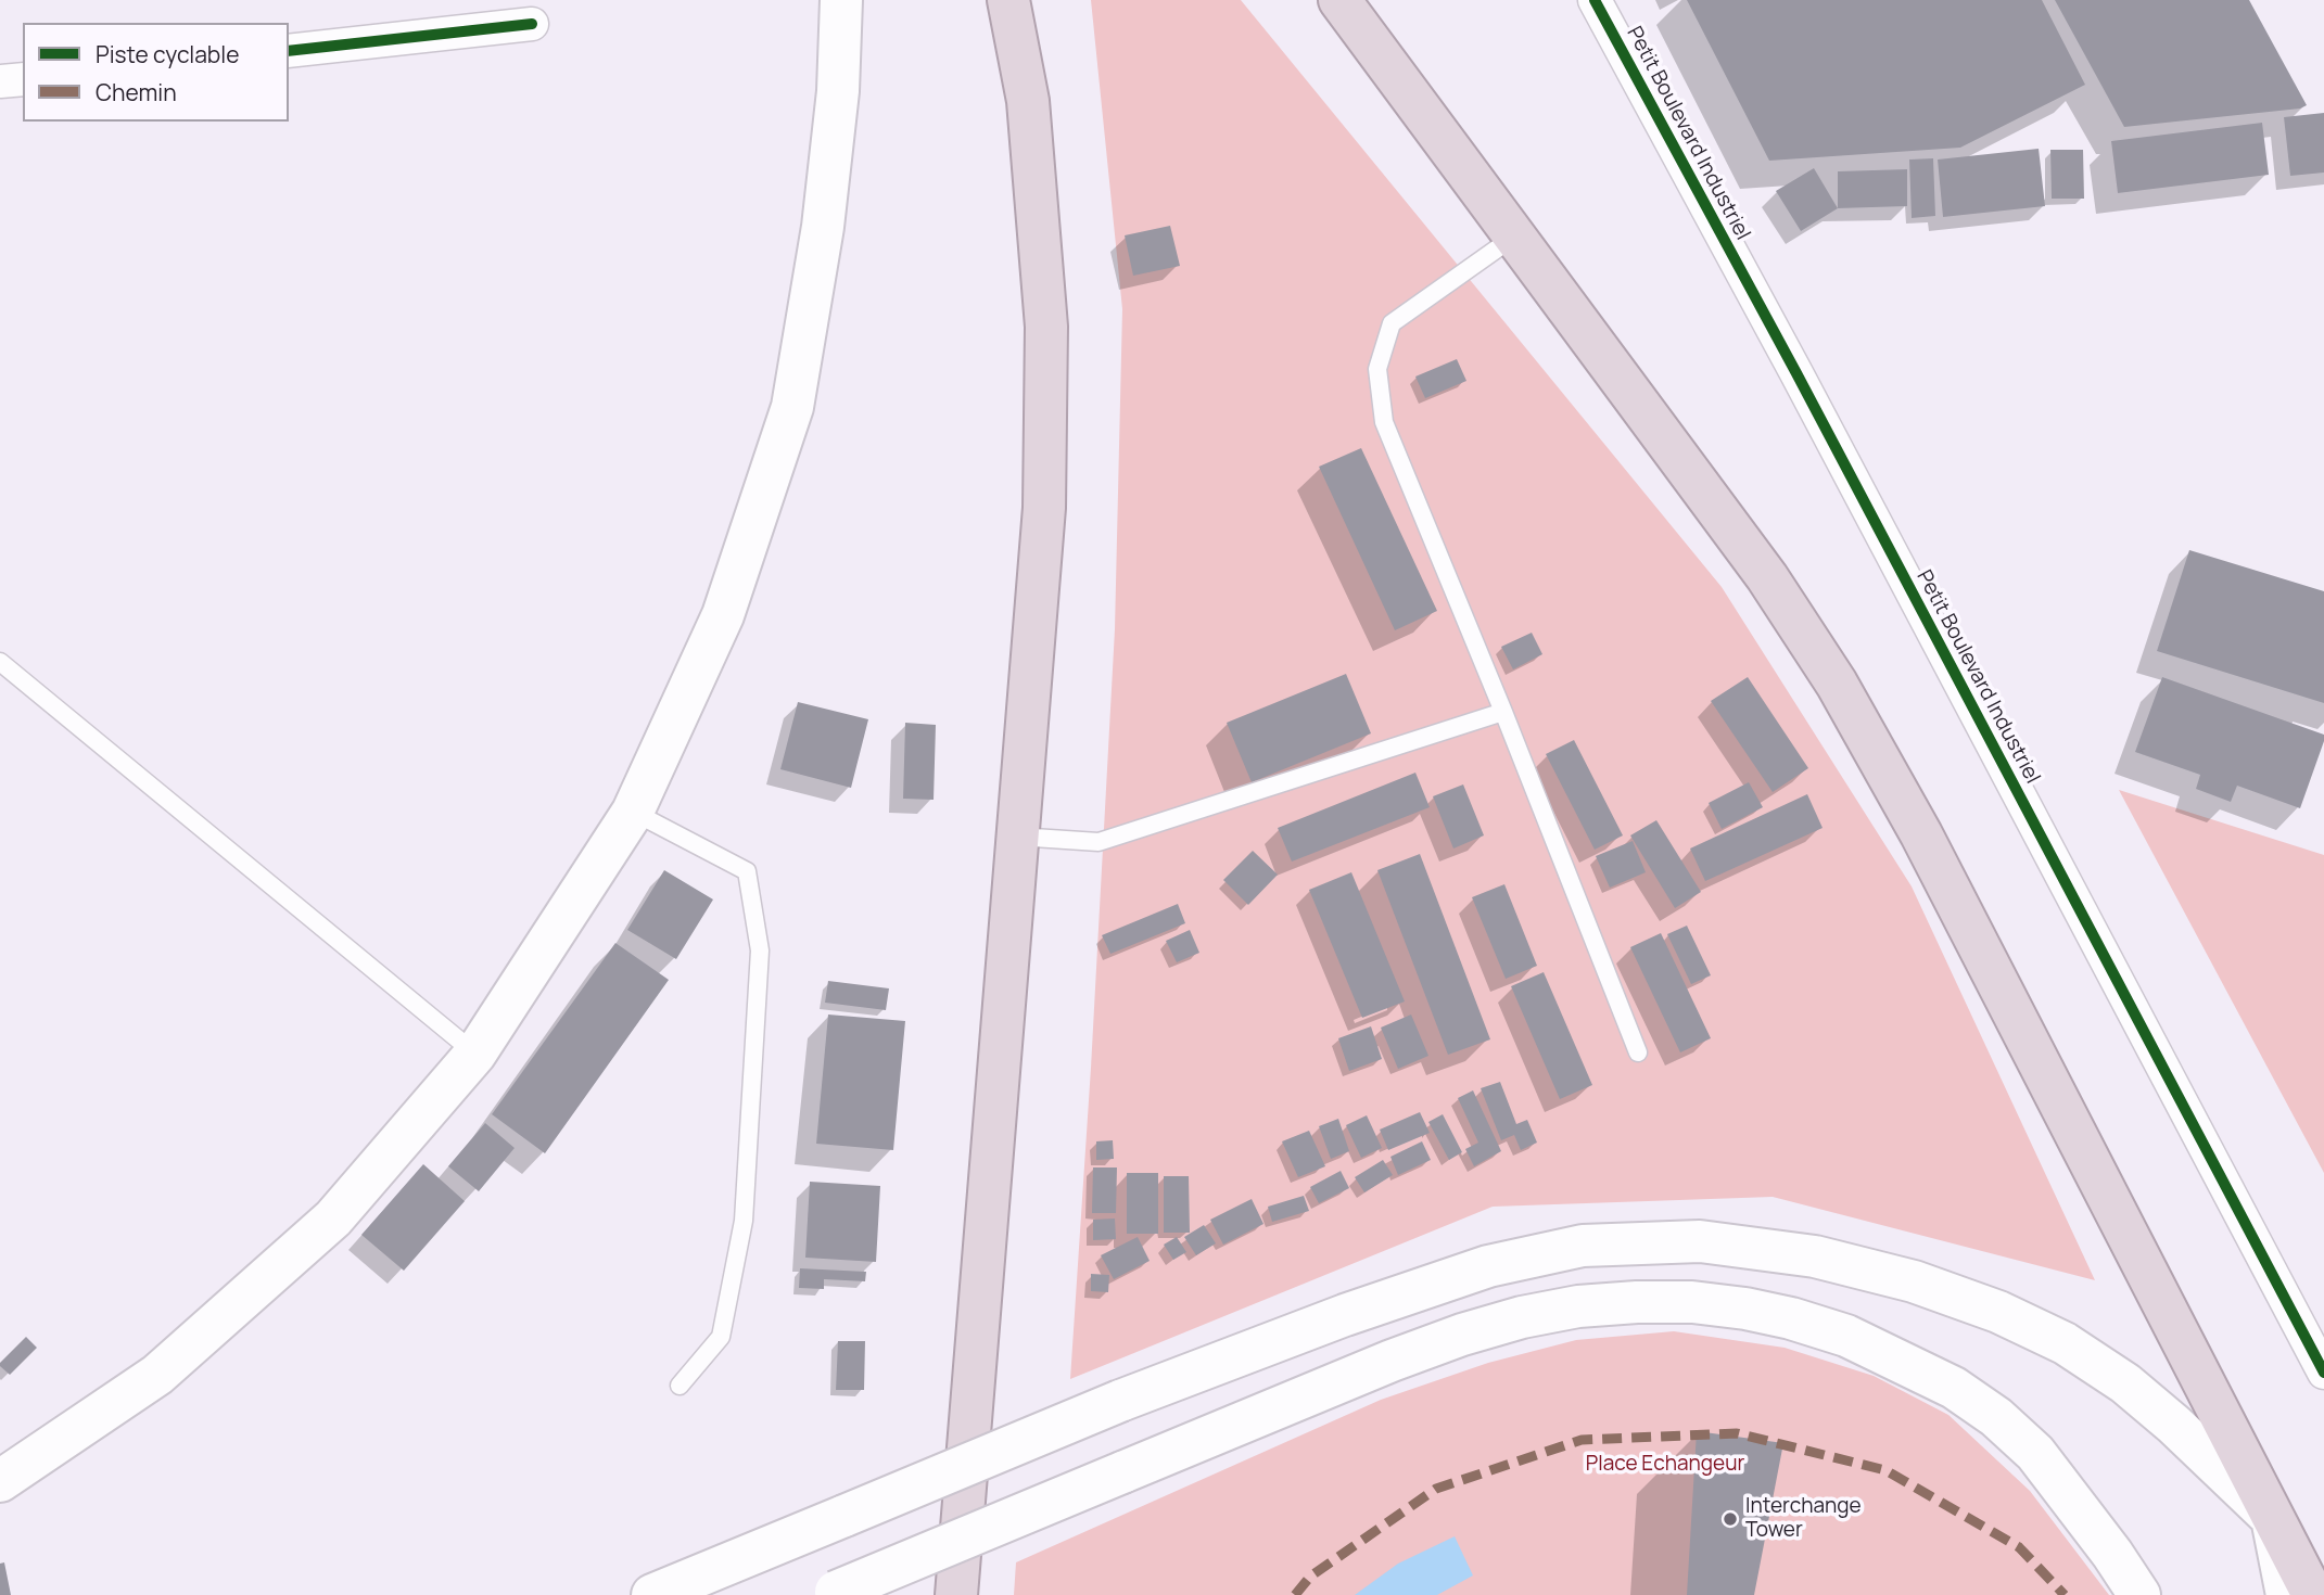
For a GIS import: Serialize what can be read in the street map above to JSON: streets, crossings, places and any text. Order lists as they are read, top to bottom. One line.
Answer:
{"streets":{"street":["Petit Boulevard Industriel"]},"parks":["Place Echangeur"],"places":["Interchange Tower"],"legend":["Piste cyclable","Chemin"]}
